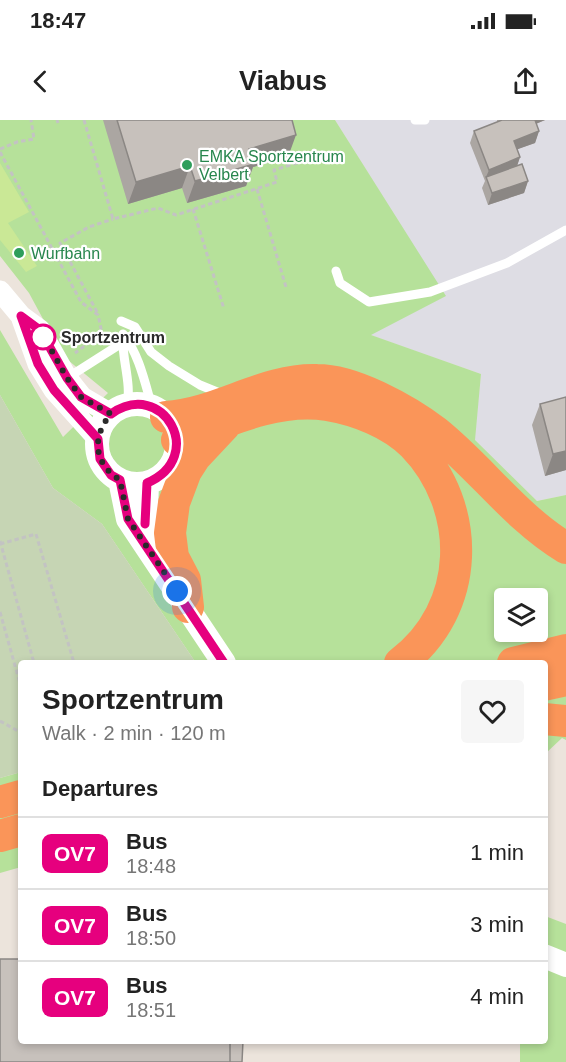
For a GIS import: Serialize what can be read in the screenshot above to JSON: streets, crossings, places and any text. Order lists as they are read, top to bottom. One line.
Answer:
{"places":["EMKA Sportzentrum Velbert","Wurfbahn","Sportzentrum"],"lines":["bus line OV7"],"page":{"status":"18:47","header":"Viabus","heading":[["Sportzentrum","Walk · 2 min · 120 m"],"Departures"],"list":[{"mark":"OV7","name":"Bus","note":"18:48","value":"1 min"},{"mark":"OV7","name":"Bus","note":"18:50","value":"3 min"},{"mark":"OV7","name":"Bus","note":"18:51","value":"4 min"}]}}
